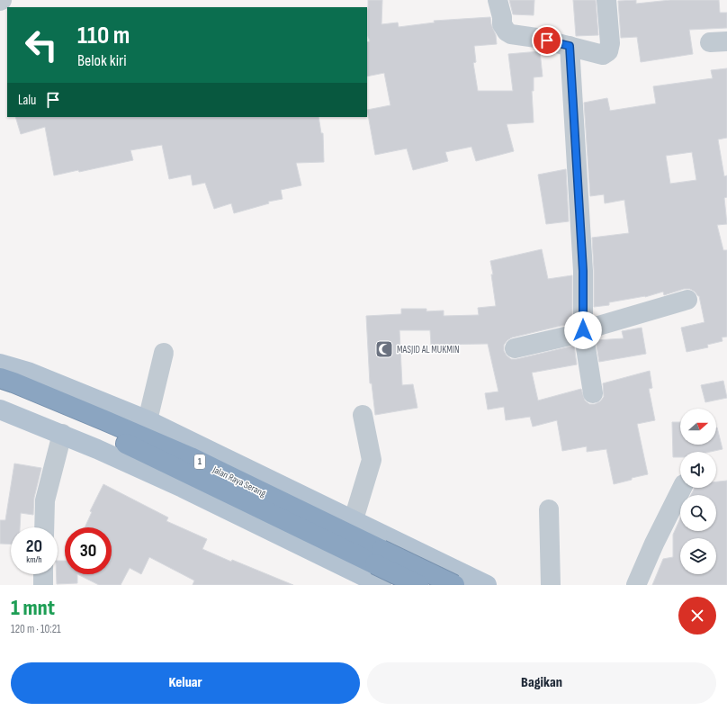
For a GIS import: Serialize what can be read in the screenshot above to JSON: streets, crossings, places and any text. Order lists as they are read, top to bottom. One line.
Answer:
{"streets":{"highway":["1","Jalan Raya Serang"]},"places":{"mosque":["MASJID AL MUKMIN"]},"north":"right","page":{"turn":["110 m","Belok kiri"],"then":"Lalu","speed":"20 km/h","limit":"30","heading":["1 mnt","120 m · 10:21"],"buttons":["Keluar","Bagikan"]}}
